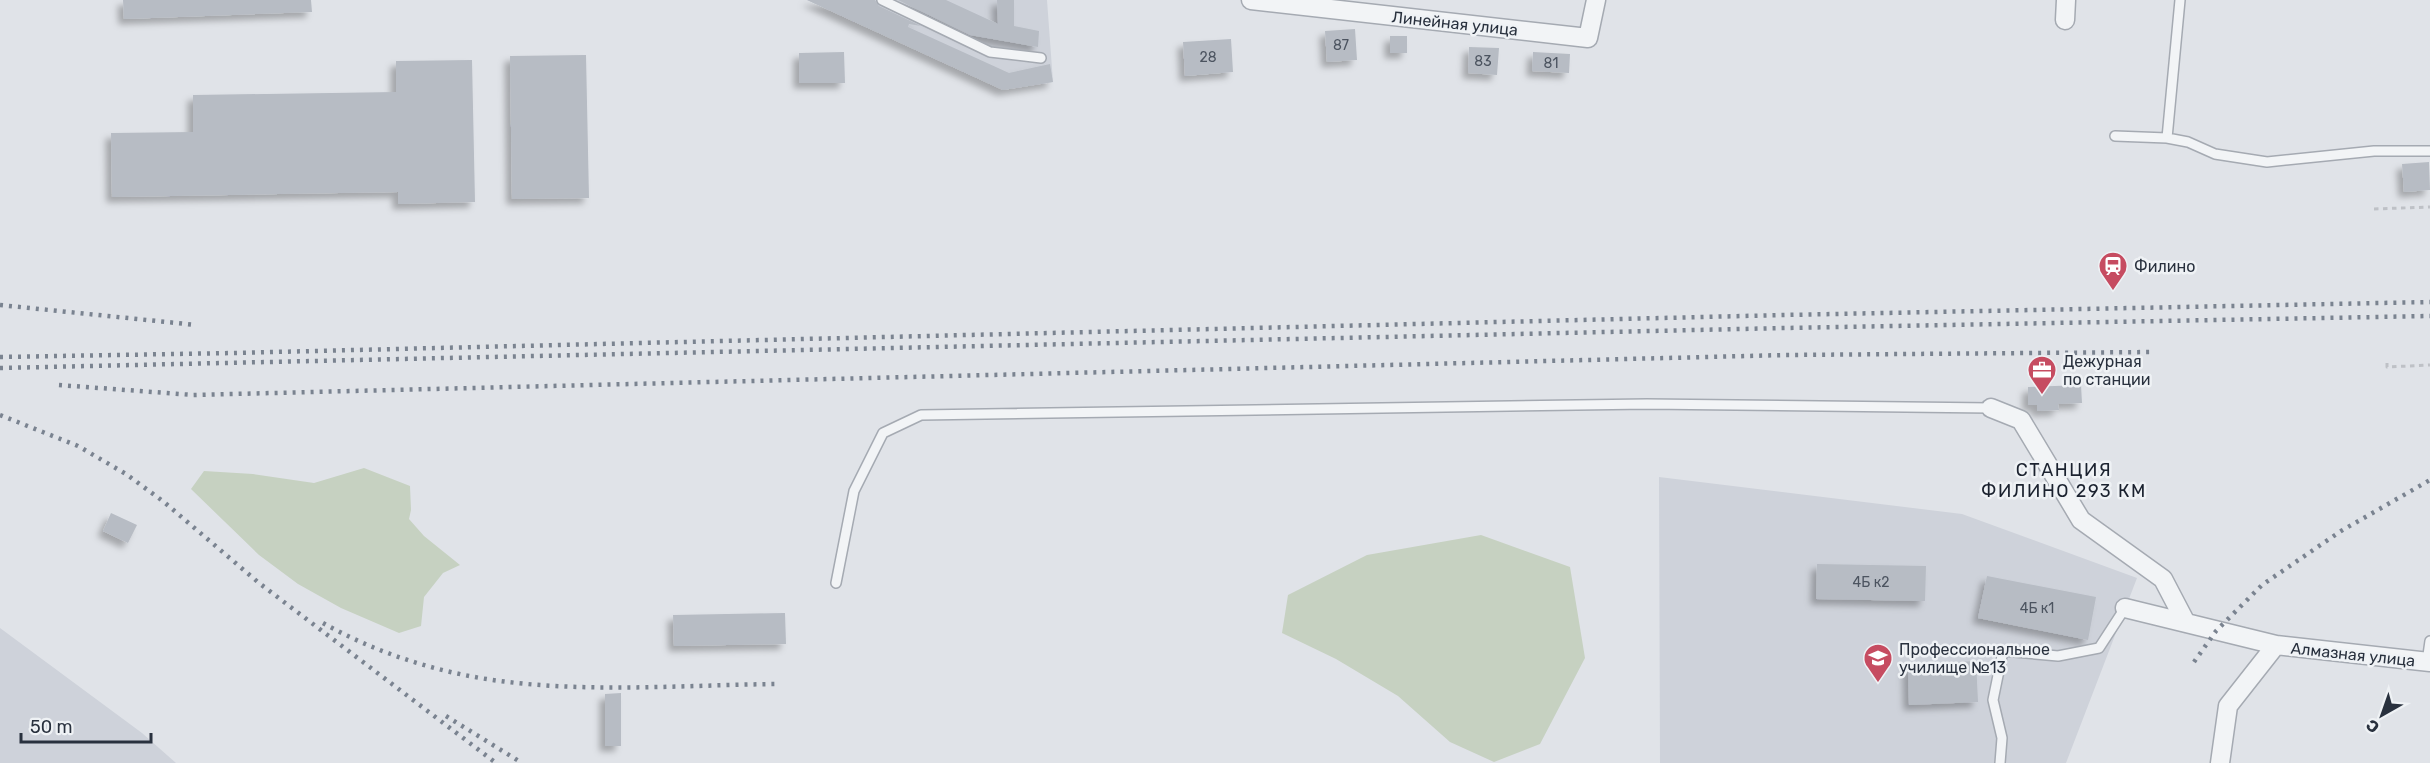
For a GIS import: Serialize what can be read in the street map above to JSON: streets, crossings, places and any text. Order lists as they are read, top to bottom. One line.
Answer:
{"streets":{"street":["Линейная улица","Алмазная улица"]},"districts":["СТАНЦИЯ ФИЛИНО 293 КМ"],"places":{"station":["Филино"],"office":["Дежурная по станции"],"school or university":["Профессиональное училище №13"]},"house_numbers":["87","28","83","81","4Б к2","4Б к1"],"scale_bar":"50 m","north":"bottom left"}
